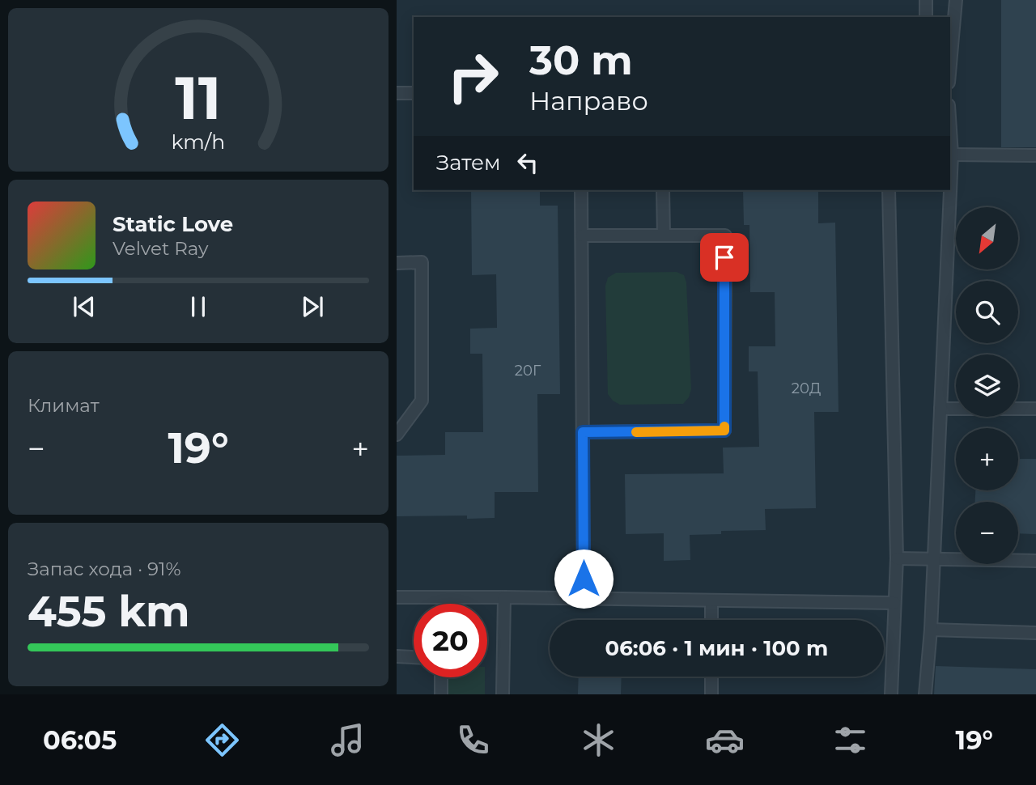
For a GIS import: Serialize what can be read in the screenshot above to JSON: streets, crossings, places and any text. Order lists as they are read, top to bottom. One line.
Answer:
{"house_numbers":["20Г","20Д"],"north":"bottom left","page":{"turn":["30 m","Направо"],"then":"Затем","song":["Static Love","Velvet Ray"],"map_buttons":["+","−"],"tile":["Климат",["Запас хода · 91%","455 km"]],"heat":["−","19°","+"],"limit":"20","trip":"06:06 · 1 мин · 100 m","tabs":["06:05","19°"],"gauge":["11","km/h"]}}
